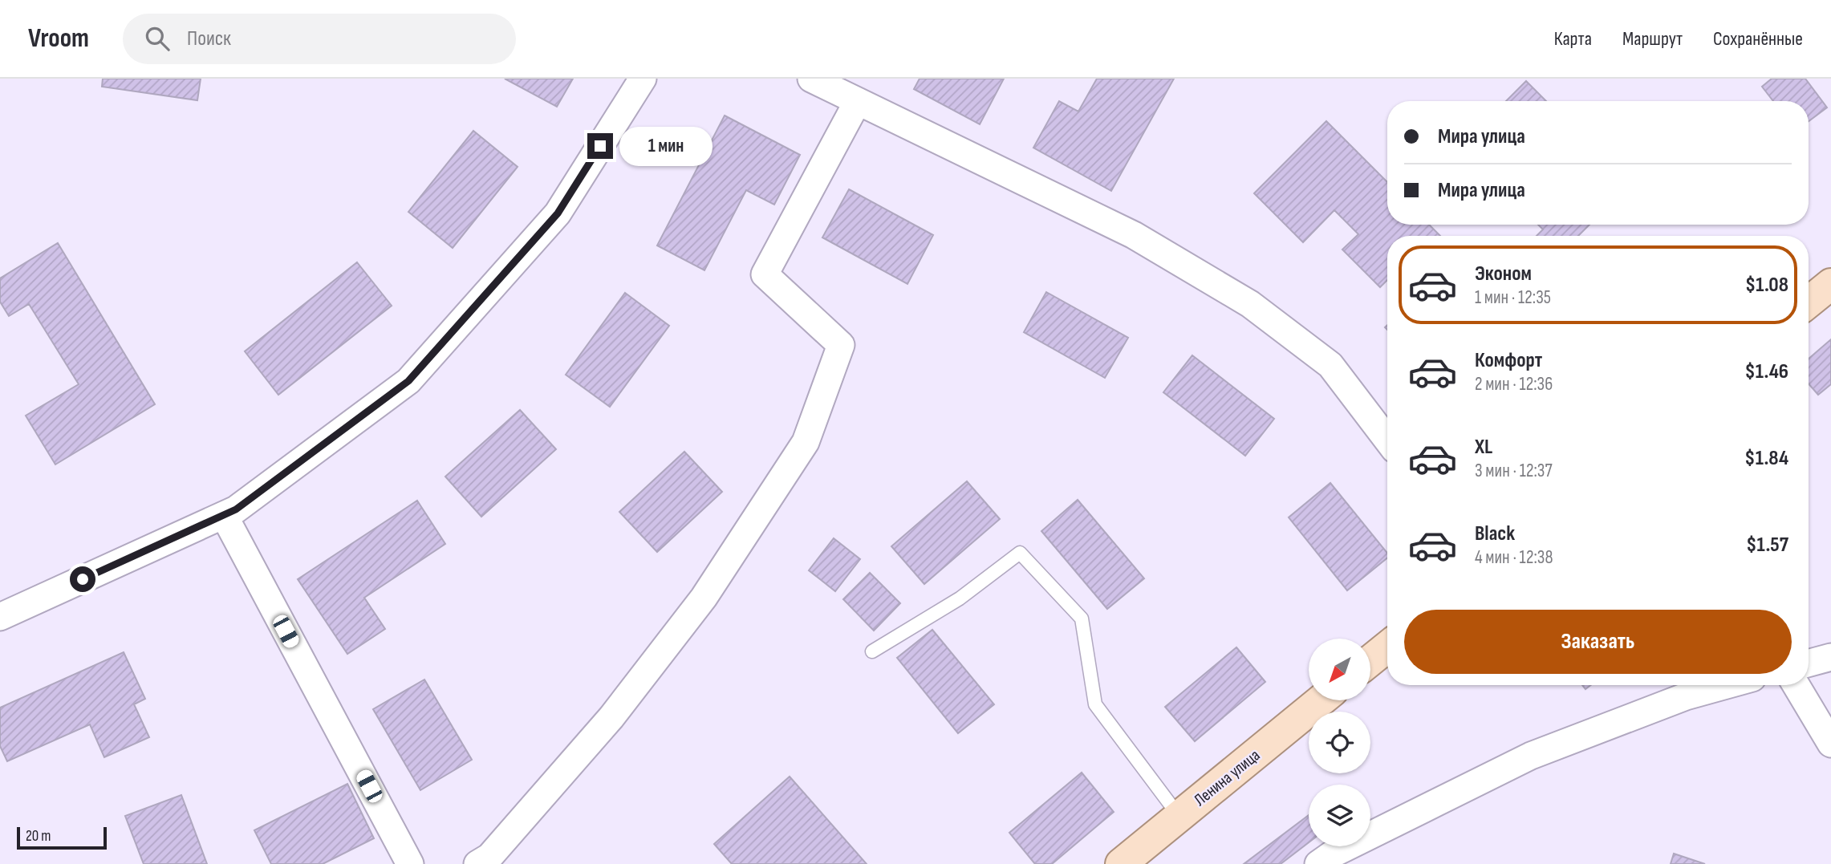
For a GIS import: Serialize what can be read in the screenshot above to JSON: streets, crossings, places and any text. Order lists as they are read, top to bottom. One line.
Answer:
{"streets":{"main road":["Ленина улица"]},"scale_bar":"20 m","north":"bottom left","page":{"header":"Vroom","search":"Поиск","nav":["Карта","Маршрут","Сохранённые"],"banner":["Мира улица","Мира улица"],"bubble":"1 мин","list":[{"name":"Эконом","note":"1 мин · 12:35","value":"$1.08"},{"name":"Комфорт","note":"2 мин · 12:36","value":"$1.46"},{"name":"XL","note":"3 мин · 12:37","value":"$1.84"},{"name":"Black","note":"4 мин · 12:38","value":"$1.57"}],"buttons":"Заказать","scale":"20 m"}}
